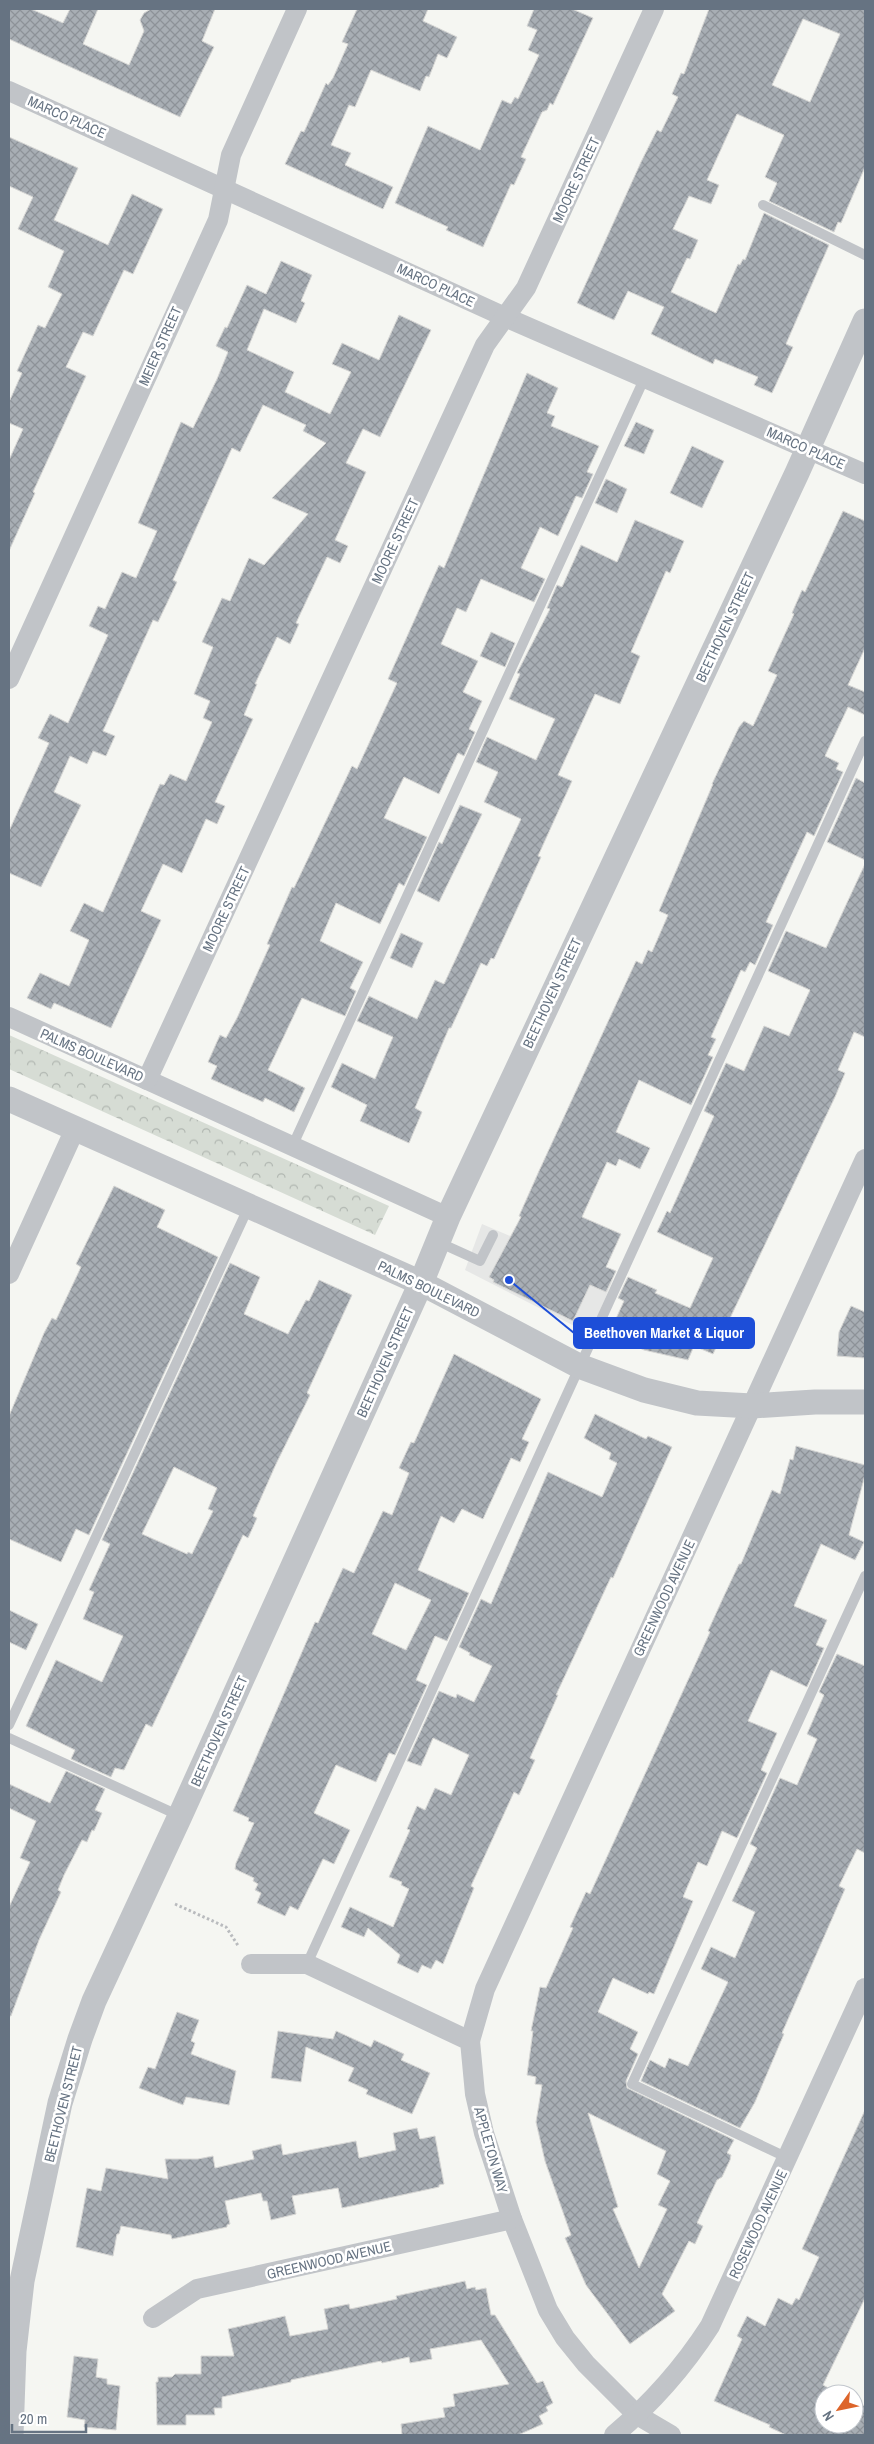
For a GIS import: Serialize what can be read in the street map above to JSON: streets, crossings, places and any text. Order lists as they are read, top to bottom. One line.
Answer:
{"streets":{"street":["MARCO PLACE","MOORE STREET","MEIER STREET","BEETHOVEN STREET","PALMS BOULEVARD","GREENWOOD AVENUE","APPLETON WAY","ROSEWOOD AVENUE"]},"crossings":[["MARCO PLACE","MOORE STREET"],["MARCO PLACE","MEIER STREET"],["MARCO PLACE","BEETHOVEN STREET"],["MOORE STREET","PALMS BOULEVARD"],["BEETHOVEN STREET","PALMS BOULEVARD"],["PALMS BOULEVARD","GREENWOOD AVENUE"],["GREENWOOD AVENUE","APPLETON WAY"],["APPLETON WAY","ROSEWOOD AVENUE"]],"places":["Beethoven Market & Liquor"],"scale_bar":"20 m","north":"bottom left"}
